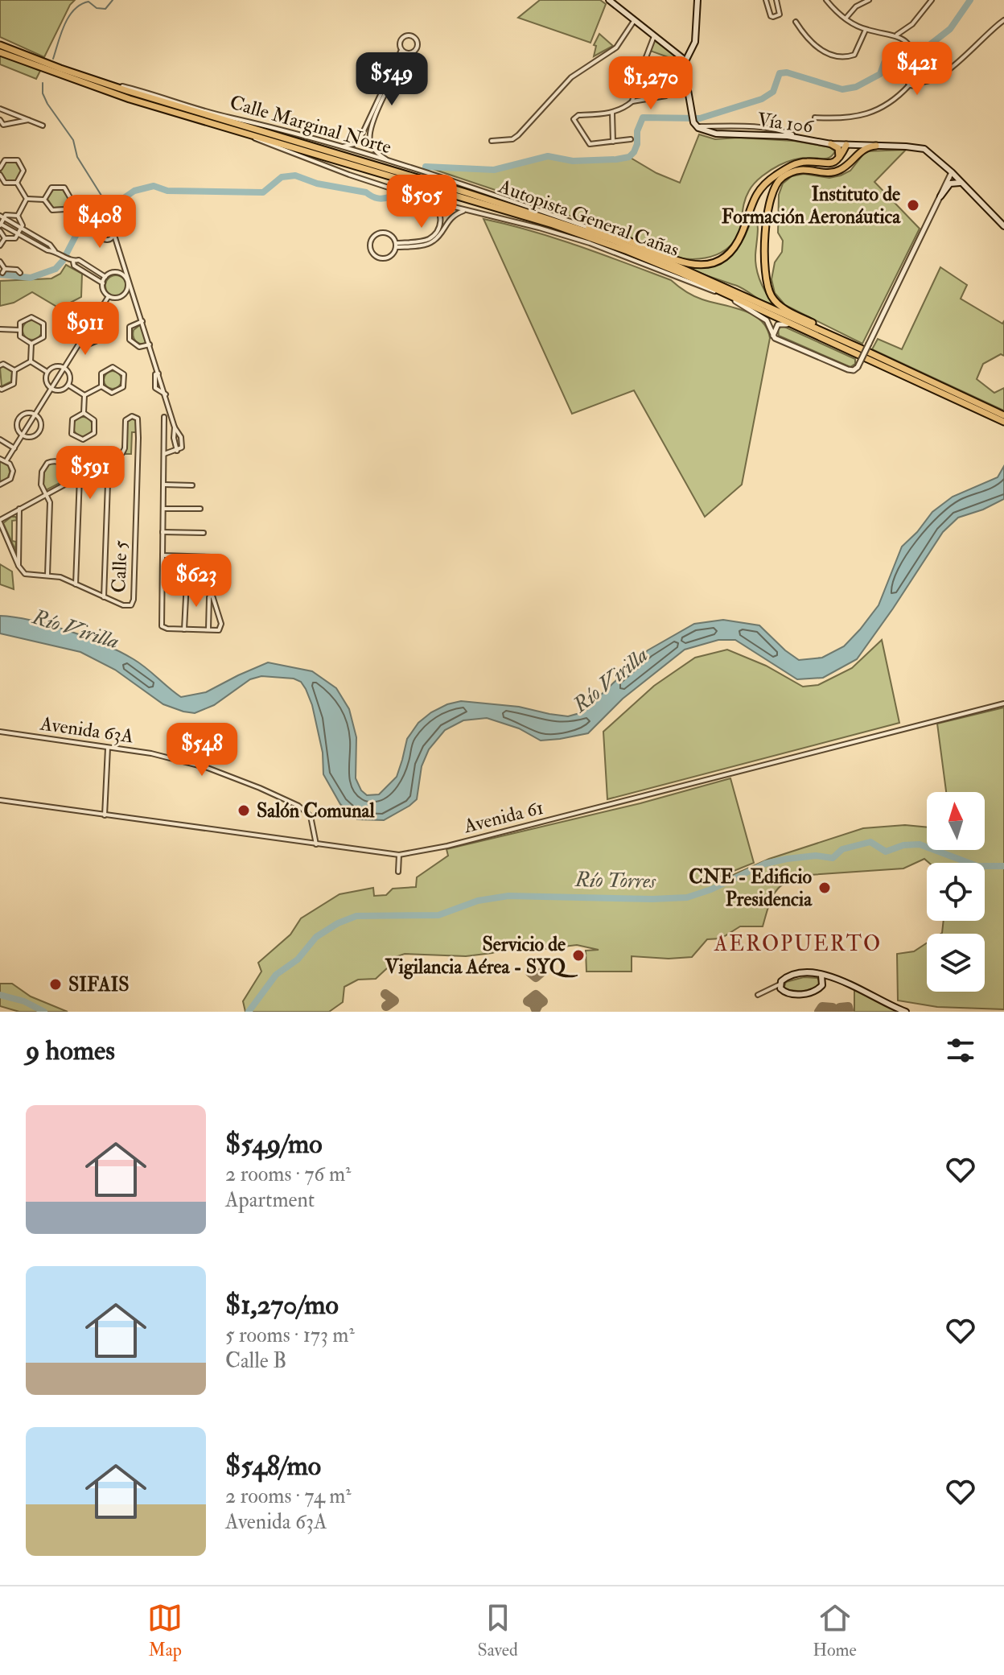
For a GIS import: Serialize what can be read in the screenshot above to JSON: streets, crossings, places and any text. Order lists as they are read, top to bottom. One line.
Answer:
{"streets":{"highway":["Autopista General Cañas"],"main road":["Vía 106"],"street":["Calle Marginal Norte","Calle 5","Avenida 63A","Avenida 61"]},"crossings":[["Calle Marginal Norte","Autopista General Cañas"],["Avenida 63A","Avenida 61"]],"districts":["AEROPUERTO"],"water":["Río Virilla","Río Torres"],"places":["Instituto de Formación Aeronáutica","Salón Comunal","CNE - Edificio Presidencia","Servicio de Vigilancia Aérea - SYQ","SIFAIS"],"north":"top","page":{"price":["$421","$549","$1,270","$505","$408","$911","$591","$623","$548"],"heading":"9 homes","list":[{"name":"$549/mo","note":"2 rooms · 76 m² · Apartment"},{"name":"$1,270/mo","note":"5 rooms · 173 m² · Calle B"},{"name":"$548/mo","note":"2 rooms · 74 m² · Avenida 63A"}],"tabs":["Map","Saved","Home"]}}
